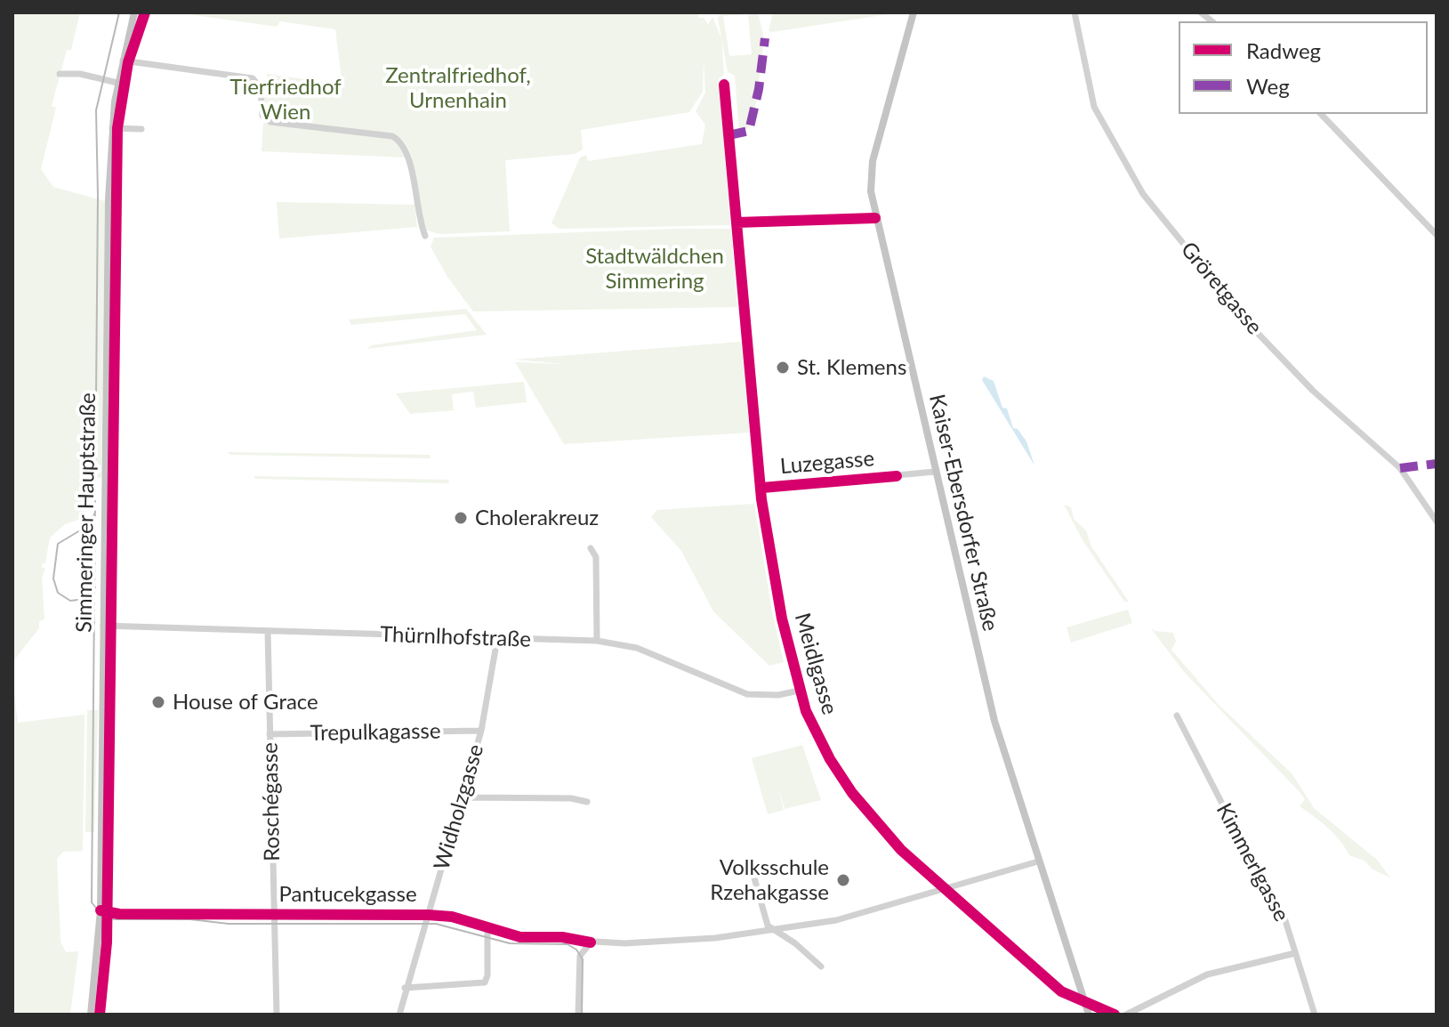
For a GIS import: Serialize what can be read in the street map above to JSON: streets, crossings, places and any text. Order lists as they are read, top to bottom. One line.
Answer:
{"streets":{"main road":["Simmeringer Hauptstraße","Kaiser-Ebersdorfer Straße"],"street":["Gröretgasse","Luzegasse","Thürnlhofstraße","Meidlgasse","Trepulkagasse","Roschégasse","Widholzgasse","Kimmerlgasse","Pantucekgasse"]},"crossings":[["Luzegasse","Kaiser-Ebersdorfer Straße"],["Luzegasse","Meidlgasse"],["Simmeringer Hauptstraße","Thürnlhofstraße"],["Simmeringer Hauptstraße","Pantucekgasse"],["Kaiser-Ebersdorfer Straße","Meidlgasse"],["Kaiser-Ebersdorfer Straße","Pantucekgasse"],["Thürnlhofstraße","Meidlgasse"],["Thürnlhofstraße","Roschégasse"],["Thürnlhofstraße","Widholzgasse"],["Meidlgasse","Pantucekgasse"],["Trepulkagasse","Roschégasse"],["Trepulkagasse","Widholzgasse"],["Roschégasse","Pantucekgasse"],["Widholzgasse","Pantucekgasse"]],"parks":["Zentralfriedhof, Urnenhain","Tierfriedhof Wien","Stadtwäldchen Simmering"],"places":["St. Klemens","Cholerakreuz","House of Grace","Volksschule Rzehakgasse"],"legend":["Radweg","Weg"]}
